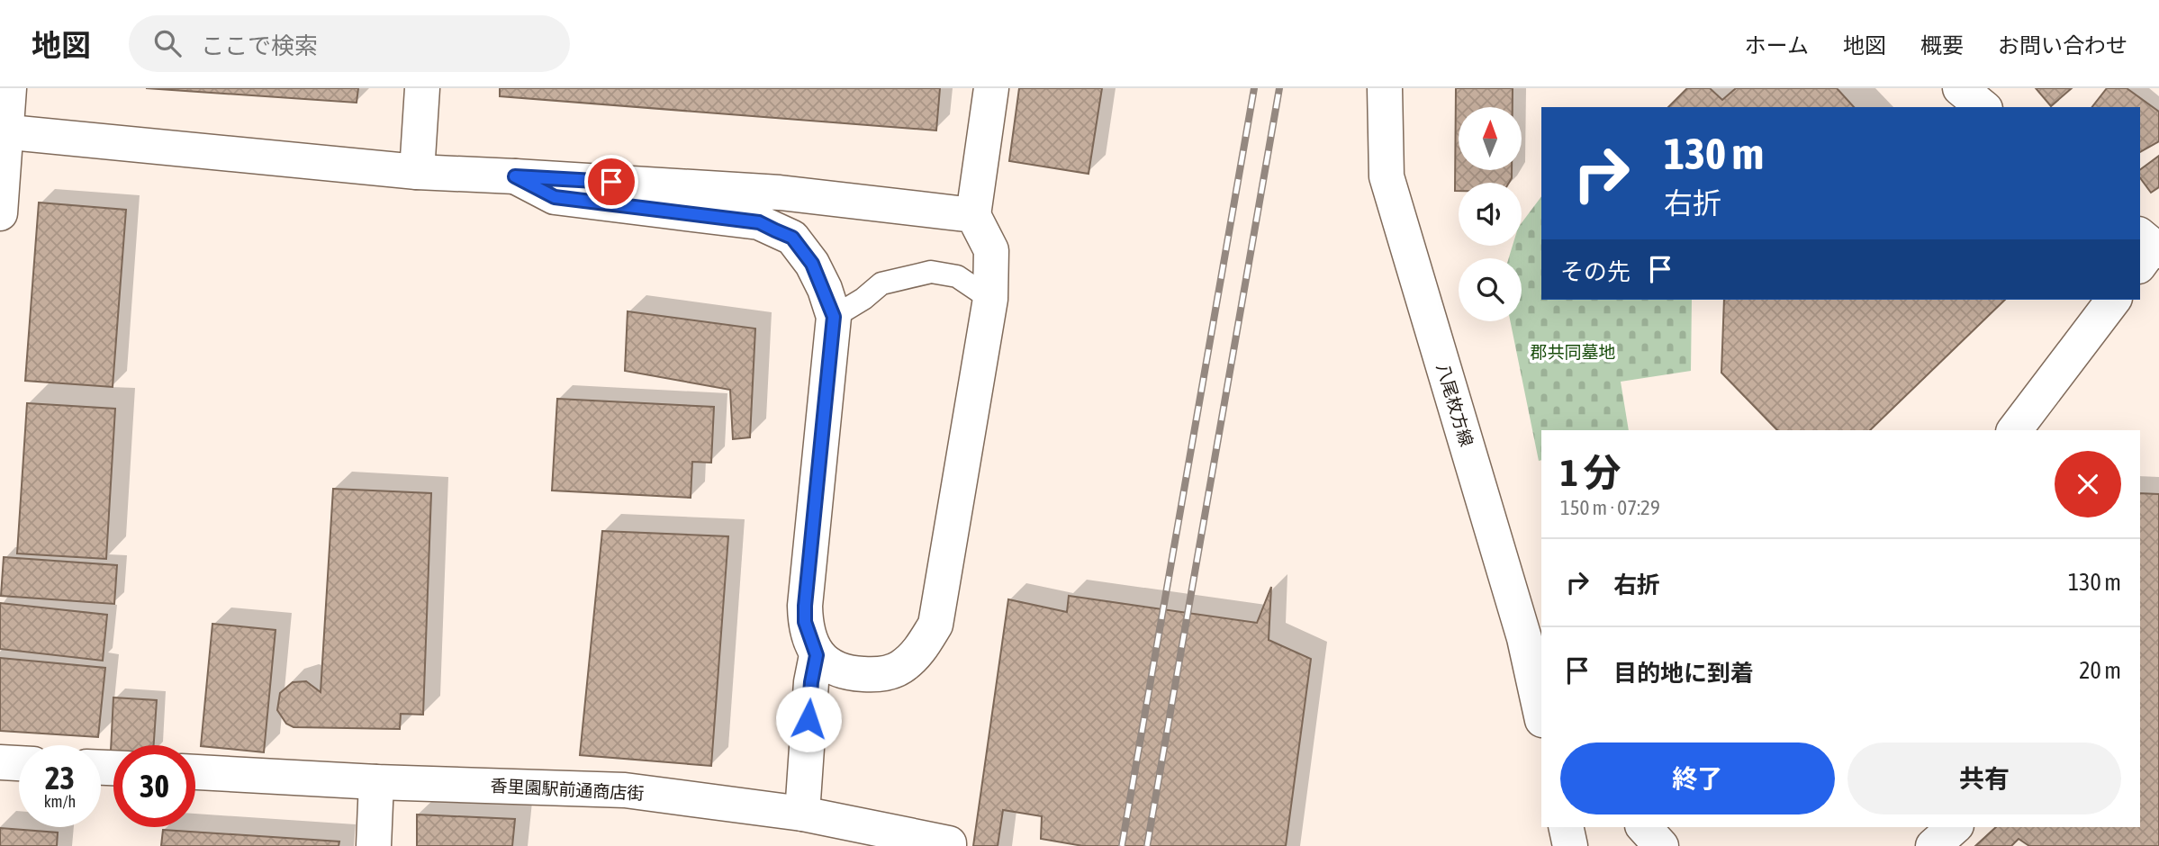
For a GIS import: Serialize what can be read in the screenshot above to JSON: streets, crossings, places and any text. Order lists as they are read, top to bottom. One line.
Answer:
{"streets":{"street":["八尾枚方線","香里園駅前通商店街"]},"parks":["郡共同墓地"],"north":"top","page":{"header":"地図","search":"ここで検索","nav":["ホーム","地図","概要","お問い合わせ"],"turn":["130 m","右折"],"then":"その先","heading":["1 分","150 m · 07:29"],"list":[{"name":"右折","value":"130 m"},{"name":"目的地に到着","value":"20 m"}],"buttons":["終了","共有"],"speed":"23 km/h","limit":"30"}}
